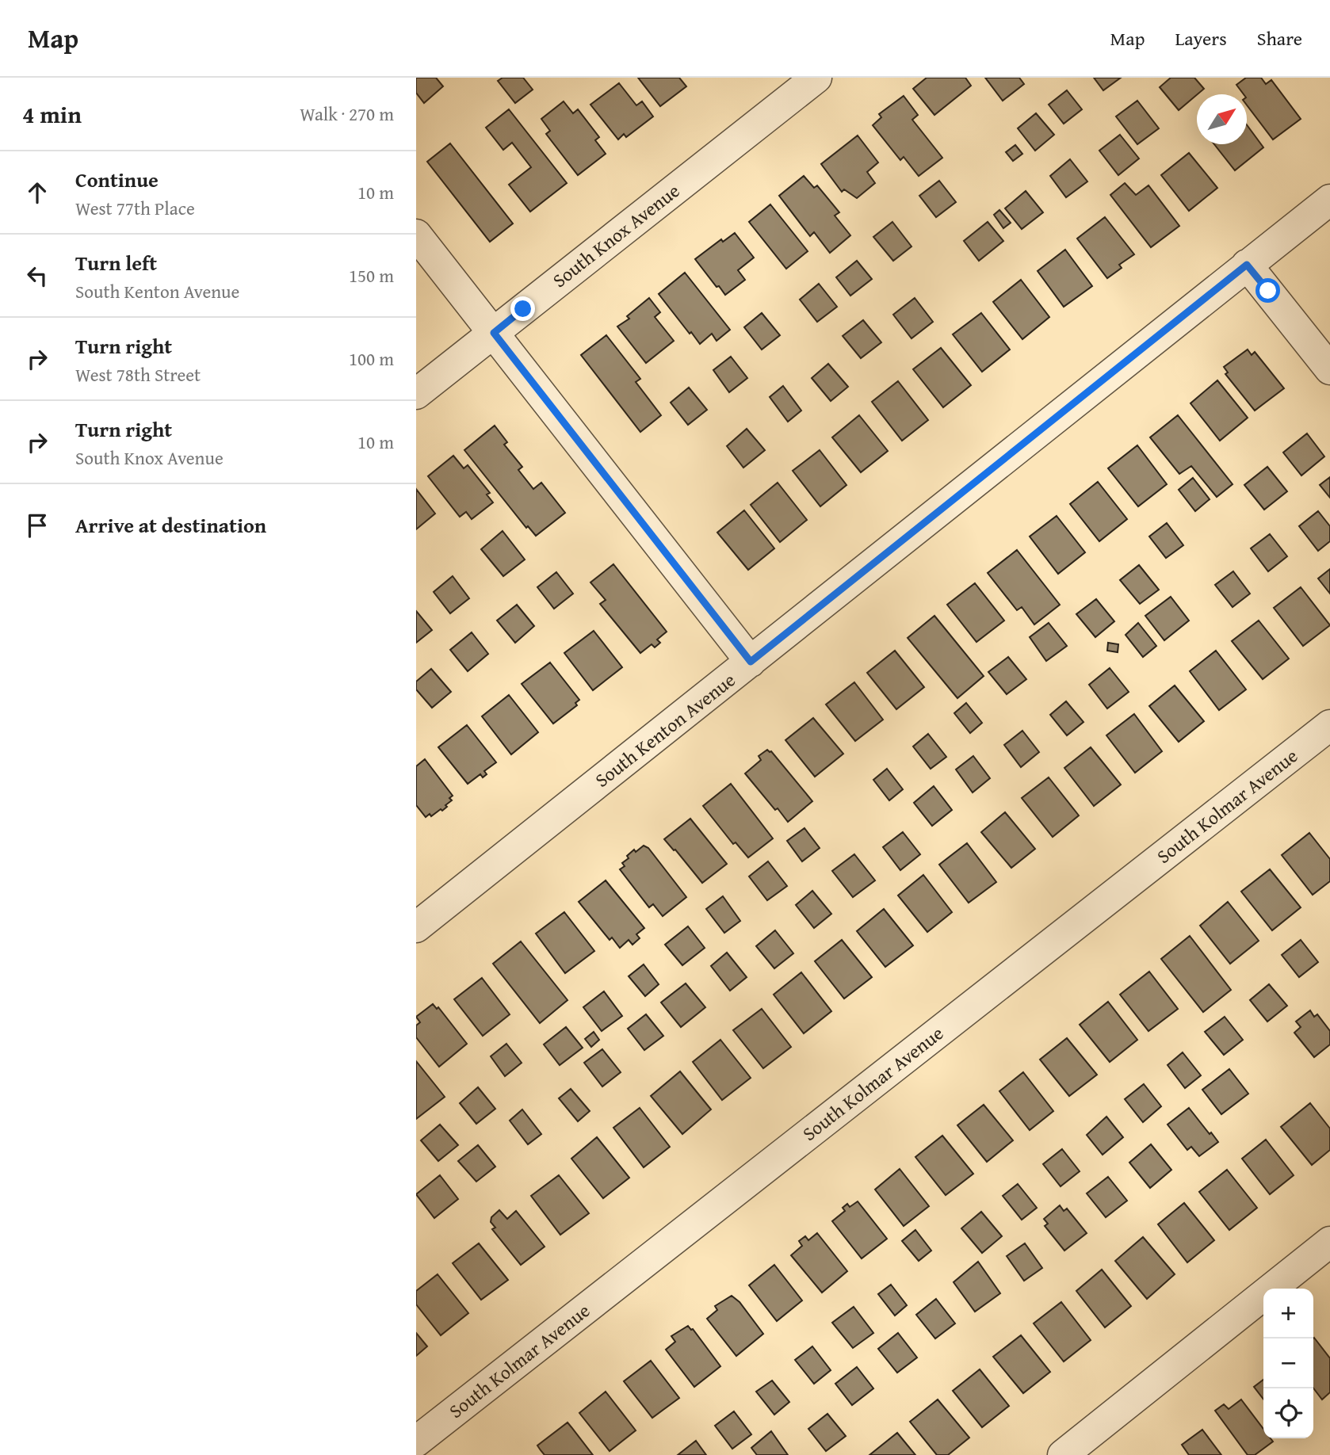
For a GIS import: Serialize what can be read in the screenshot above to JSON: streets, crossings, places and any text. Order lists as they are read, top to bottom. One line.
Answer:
{"streets":{"street":["South Knox Avenue","South Kenton Avenue","South Kolmar Avenue"]},"north":"top right","page":{"header":"Map","nav":["Map","Layers","Share"],"heading":["4 min","Walk · 270 m"],"list":[["Continue","West 77th Place","10 m"],["Turn left","South Kenton Avenue","150 m"],["Turn right","West 78th Street","100 m"],["Turn right","South Knox Avenue","10 m"],"Arrive at destination"],"map_buttons":["+","−"]}}
